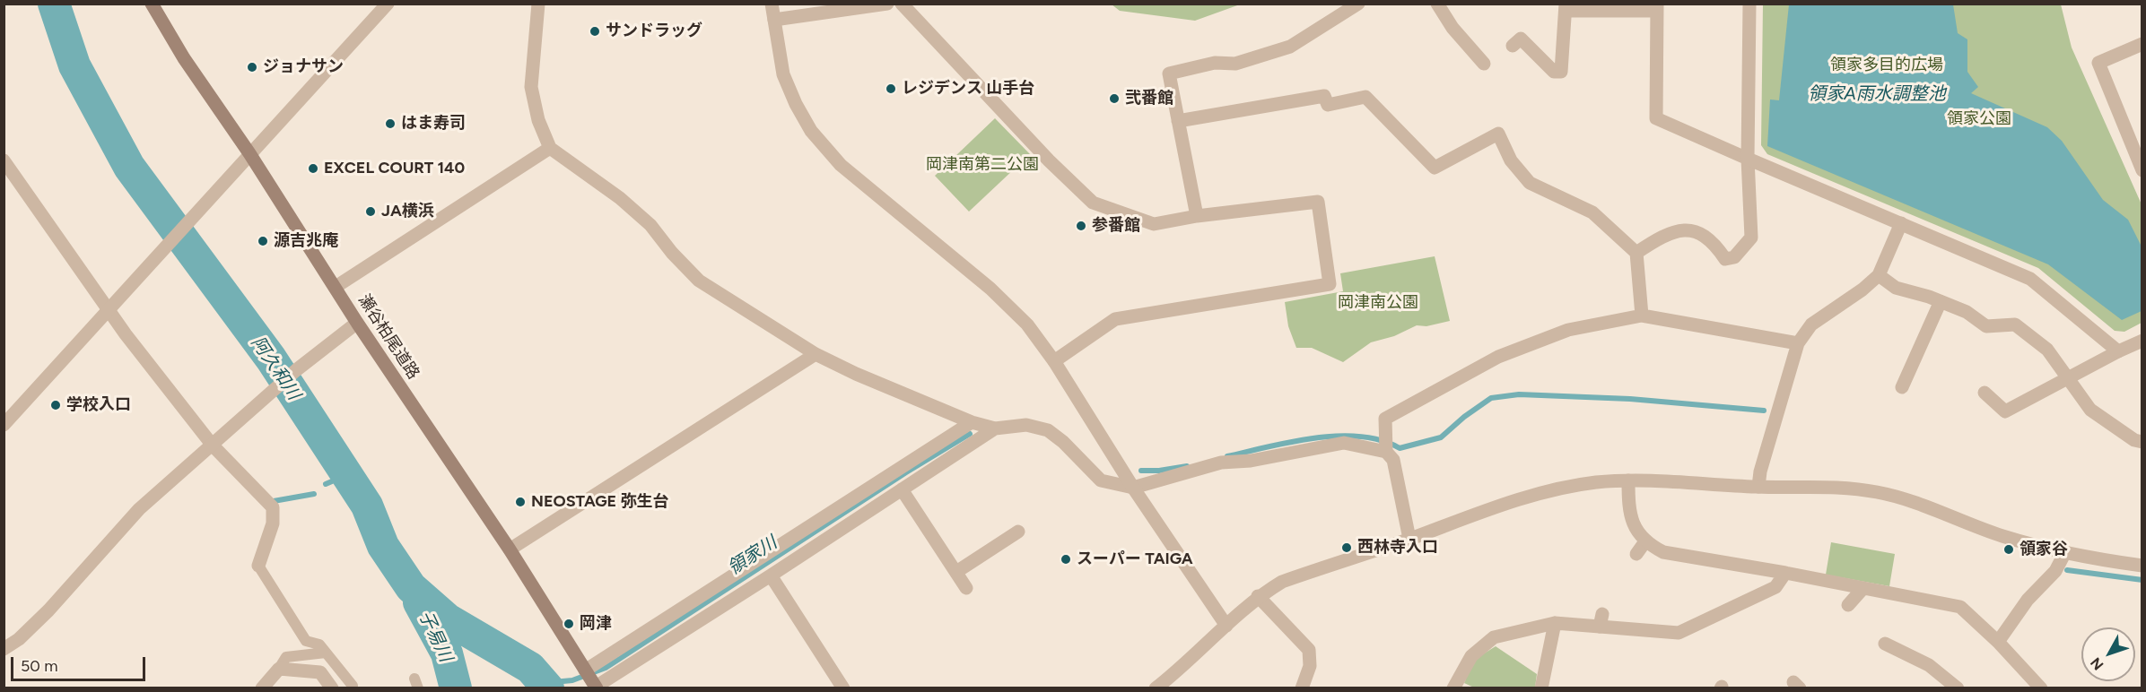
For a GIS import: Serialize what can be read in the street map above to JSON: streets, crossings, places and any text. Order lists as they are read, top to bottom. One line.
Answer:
{"streets":{"main road":["瀬谷柏尾道路"]},"water":["領家A雨水調整池","阿久和川","領家川","子易川"],"parks":["領家多目的広場","領家公園","岡津南第二公園","岡津南公園"],"places":["サンドラッグ","ジョナサン","レジデンス 山手台","弐番館","はま寿司","EXCEL COURT 140","JA横浜","参番館","源吉兆庵","学校入口","NEOSTAGE 弥生台","西林寺入口","領家谷","スーパー TAIGA","岡津"],"scale_bar":"50 m","north":"bottom left"}
